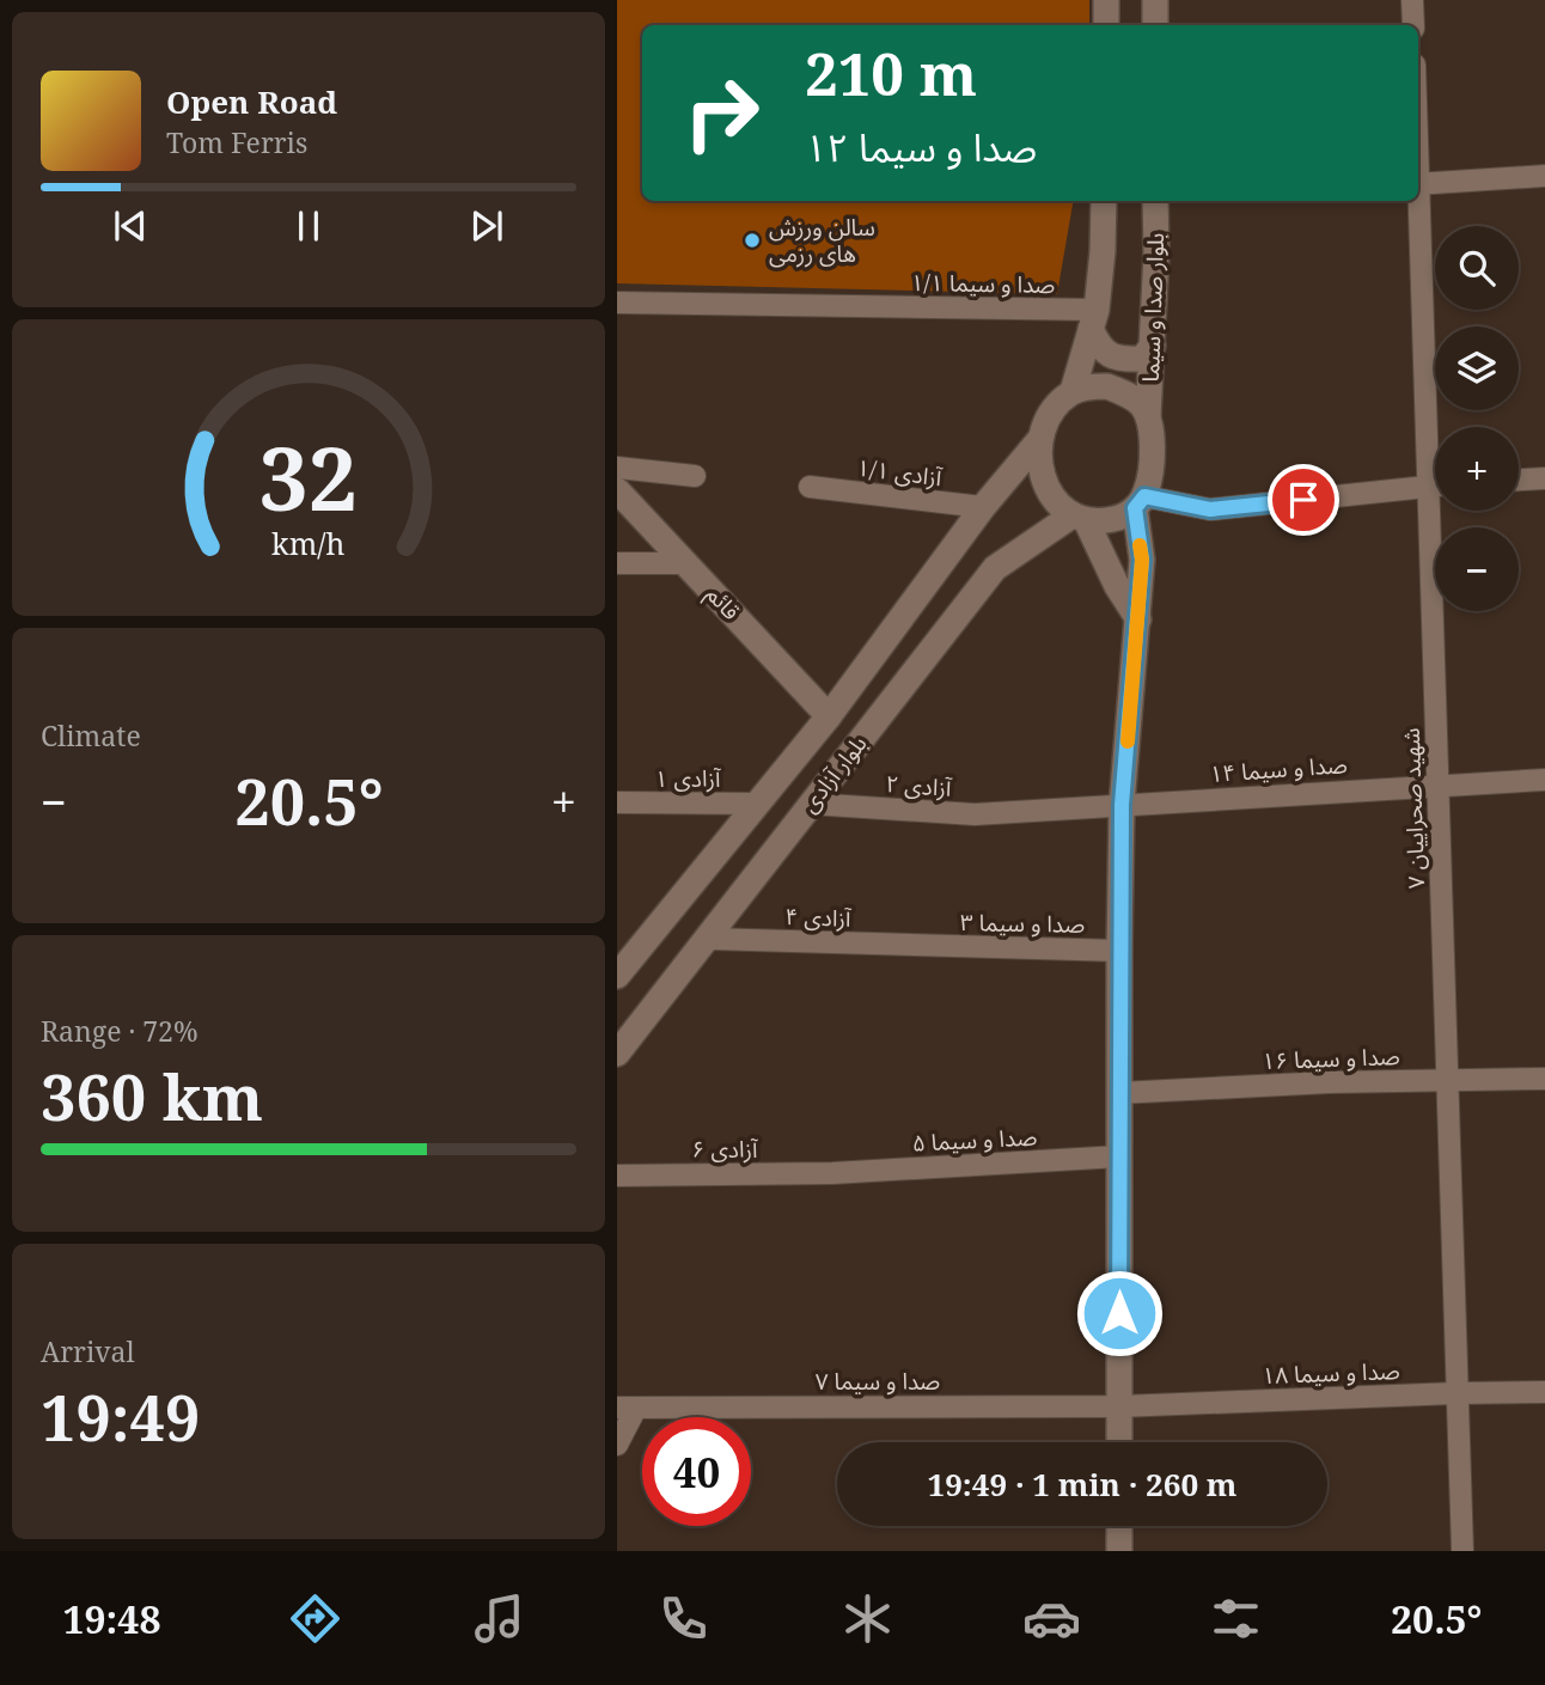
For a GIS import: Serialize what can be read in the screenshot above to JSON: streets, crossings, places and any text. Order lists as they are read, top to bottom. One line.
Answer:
{"streets":{"main road":["بلوار صدا و سیما","قائم","بلوار آزادی"],"street":["صدا و سیما ۱/۱","آزادی ۱/۱","صدا و سیما ۱۴","آزادی ۱","آزادی ۲","شهید صحراییان ۷","آزادی ۴","صدا و سیما ۳","صدا و سیما ۱۶","صدا و سیما ۵","آزادی ۶","صدا و سیما ۱۸","صدا و سیما ۷"]},"crossings":[["بلوار صدا و سیما","بلوار آزادی"],["آزادی ۱/۱","بلوار آزادی"],["قائم","بلوار آزادی"],["صدا و سیما ۱۴","آزادی ۲"],["صدا و سیما ۱۴","شهید صحراییان ۷"],["بلوار آزادی","آزادی ۱"],["بلوار آزادی","آزادی ۲"],["بلوار آزادی","آزادی ۴"],["شهید صحراییان ۷","صدا و سیما ۱۶"],["شهید صحراییان ۷","صدا و سیما ۱۸"],["آزادی ۴","صدا و سیما ۳"],["صدا و سیما ۵","آزادی ۶"],["صدا و سیما ۱۸","صدا و سیما ۷"]],"places":["سالن ورزش های رزمی"],"page":{"turn":["210 m","صدا و سیما ۱۲"],"song":["Open Road","Tom Ferris"],"map_buttons":["+","−"],"tile":["Climate",["Range · 72%","360 km"],["Arrival","19:49"]],"heat":["−","20.5°","+"],"limit":"40","trip":"19:49 · 1 min · 260 m","tabs":["19:48","20.5°"],"gauge":["32","km/h"]}}
